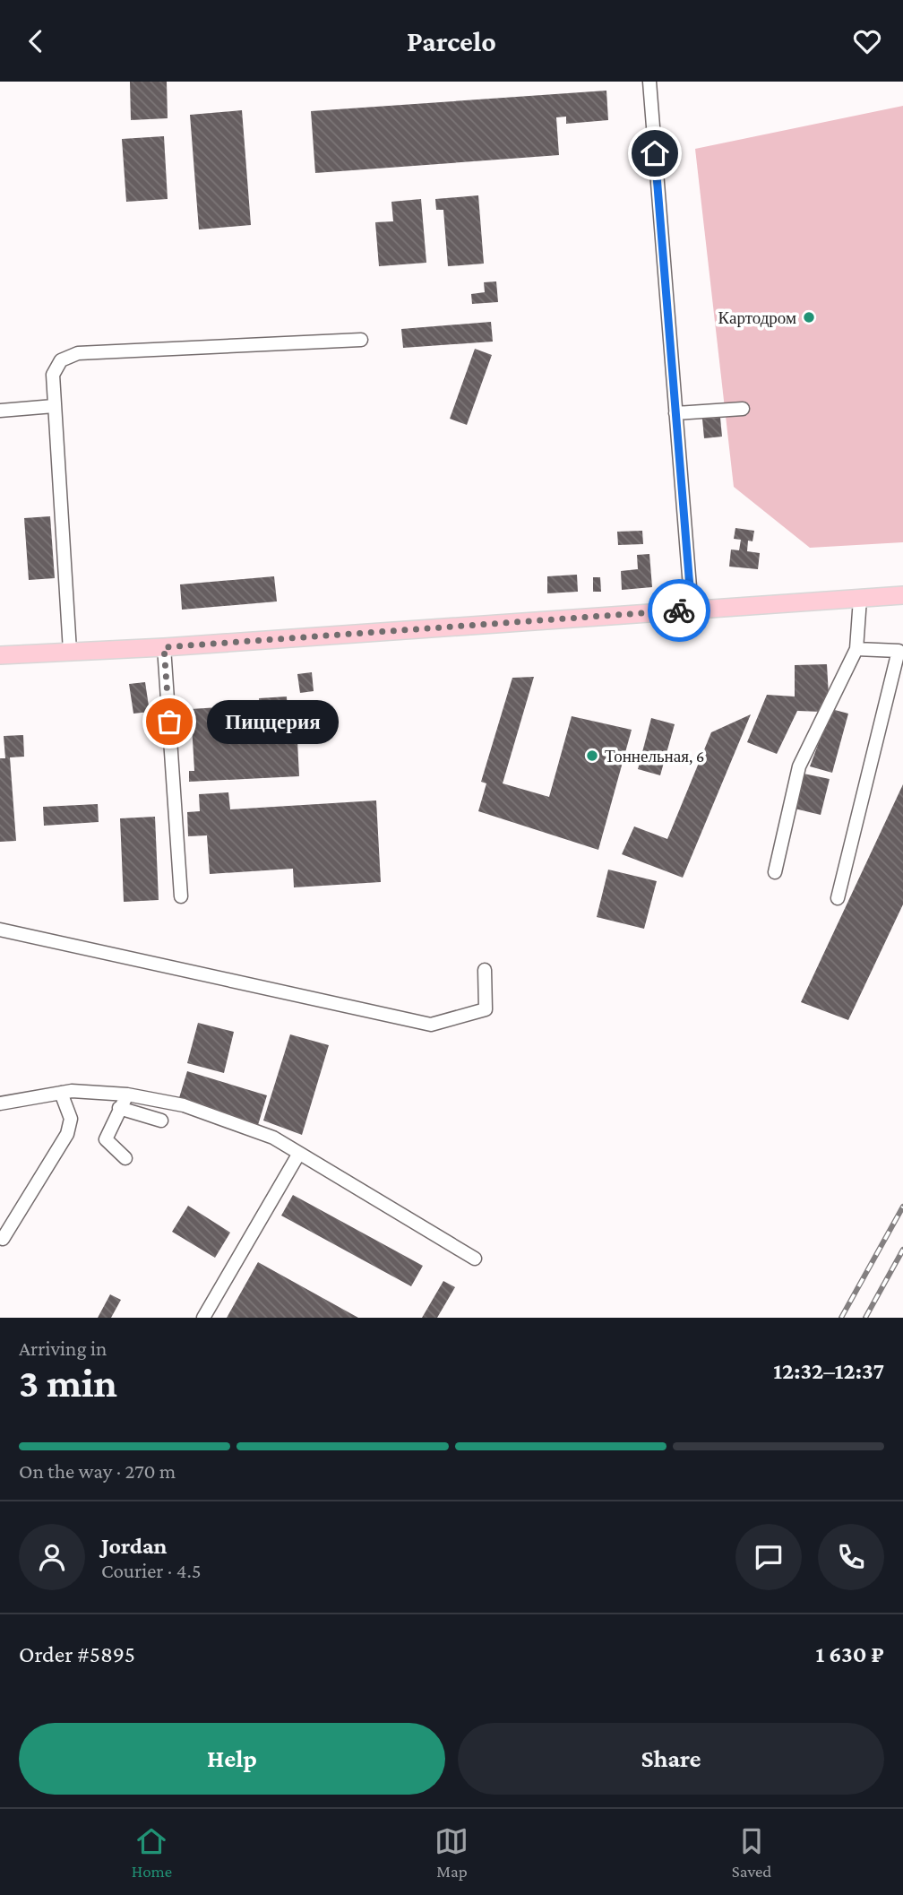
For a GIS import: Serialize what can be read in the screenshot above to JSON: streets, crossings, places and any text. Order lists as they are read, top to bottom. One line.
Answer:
{"places":["Картодром","Пиццерия","Тоннельная, 6"],"page":{"header":"Parcelo","bubble":"Пиццерия","heading":["3 min","Arriving in","12:32–12:37"],"panel":["Jordan","Courier · 4.5","Order #5895","1 630 ₽"],"bar":"On the way · 270 m","buttons":["Help","Share"],"tabs":["Home","Map","Saved"]}}
